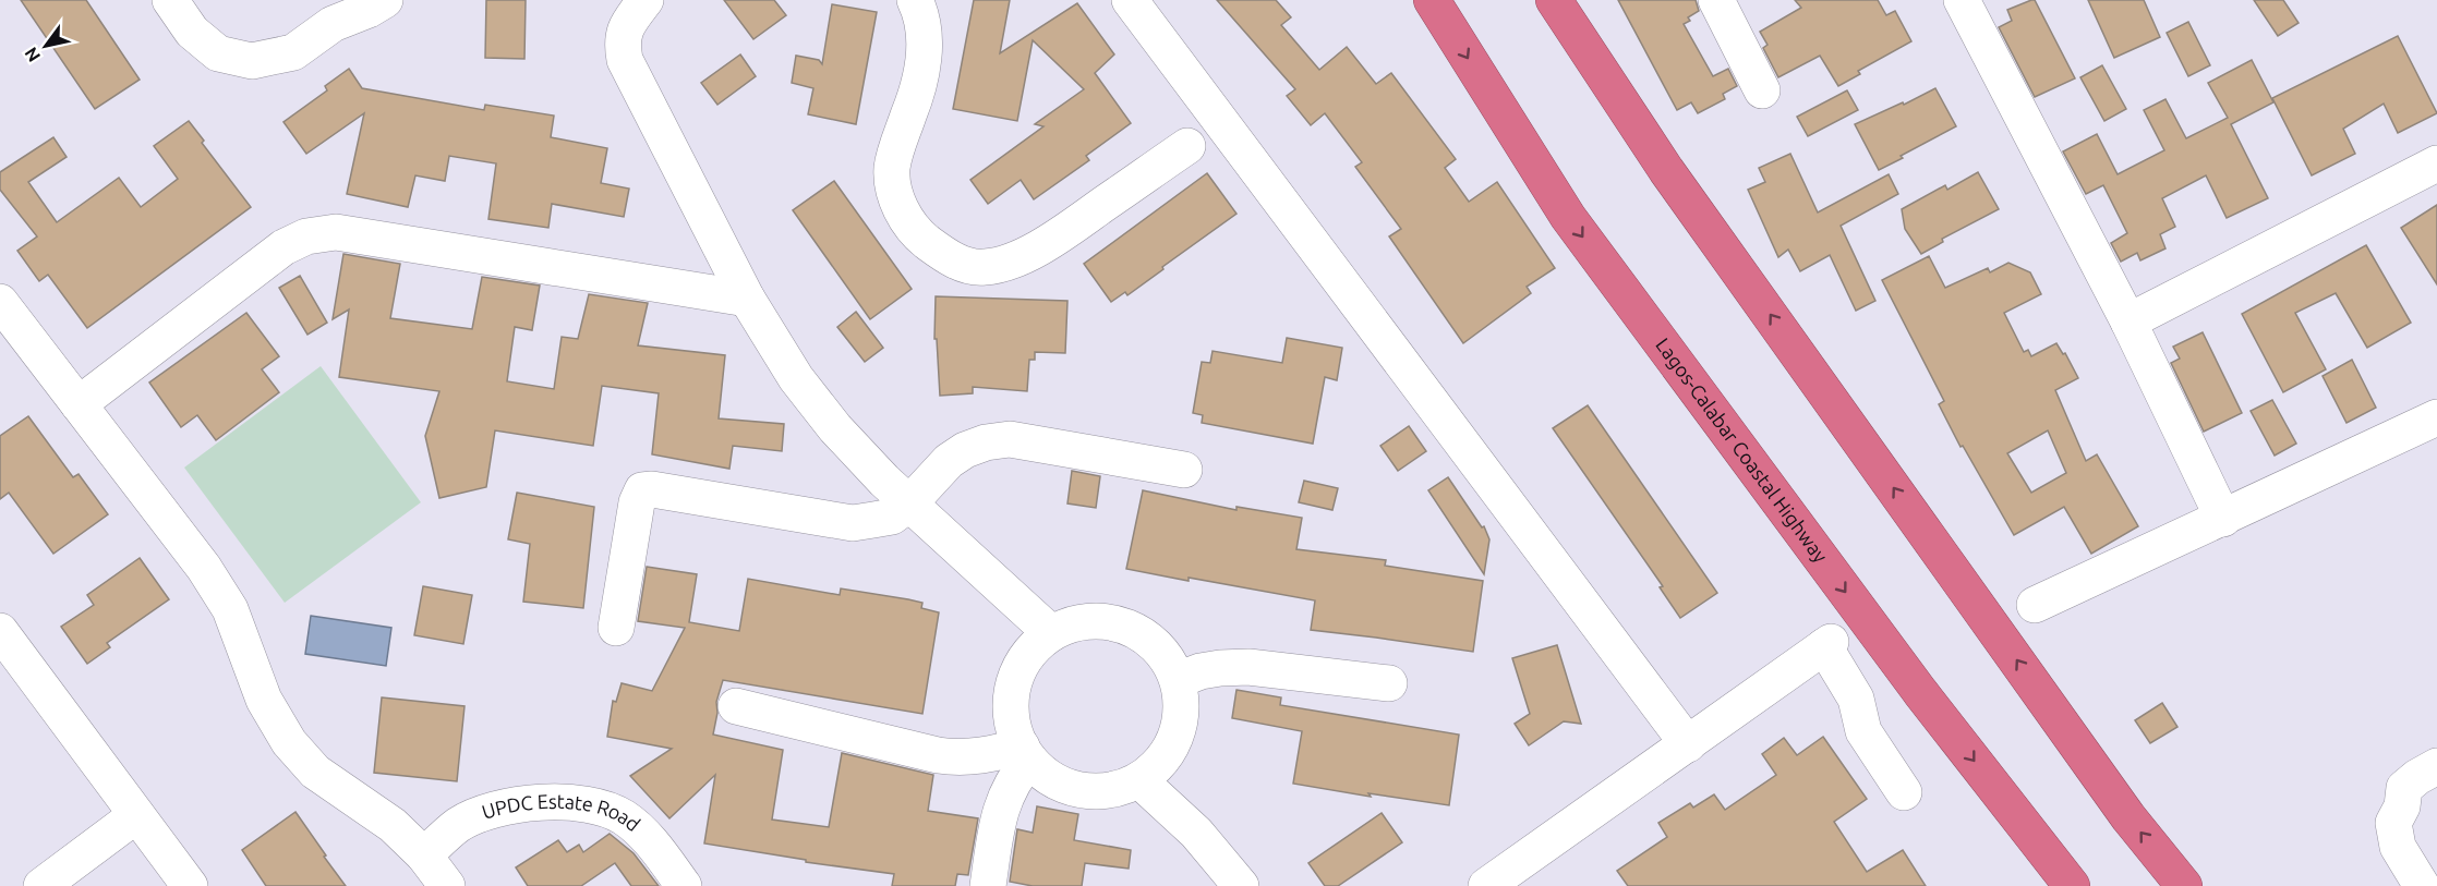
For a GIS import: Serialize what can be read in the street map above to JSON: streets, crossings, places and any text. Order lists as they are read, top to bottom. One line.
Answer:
{"streets":{"highway":["Lagos-Calabar Coastal Highway"],"street":["UPDC Estate Road"]},"north":"bottom left"}
